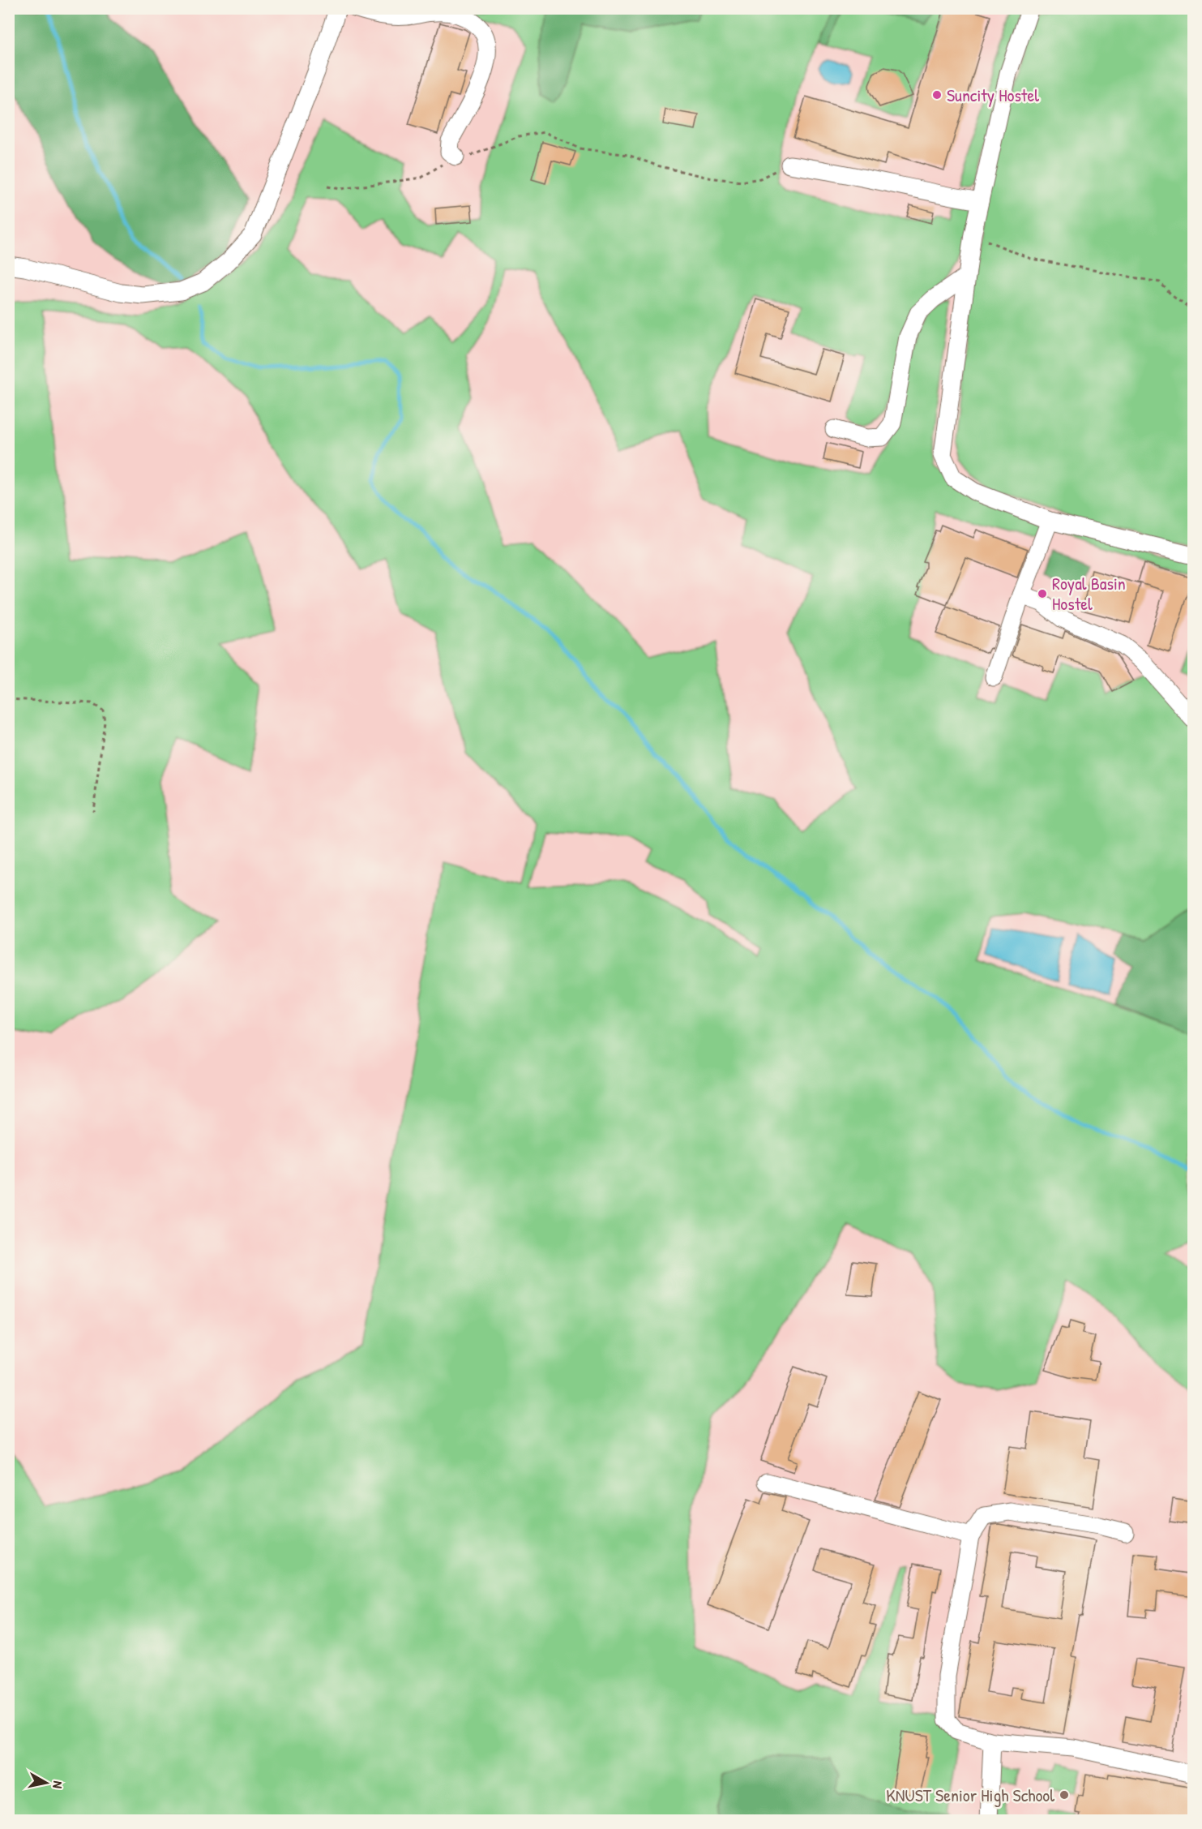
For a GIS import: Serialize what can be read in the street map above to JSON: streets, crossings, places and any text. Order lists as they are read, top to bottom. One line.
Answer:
{"places":["Suncity Hostel","Royal Basin Hostel","KNUST Senior High School"],"north":"right"}
